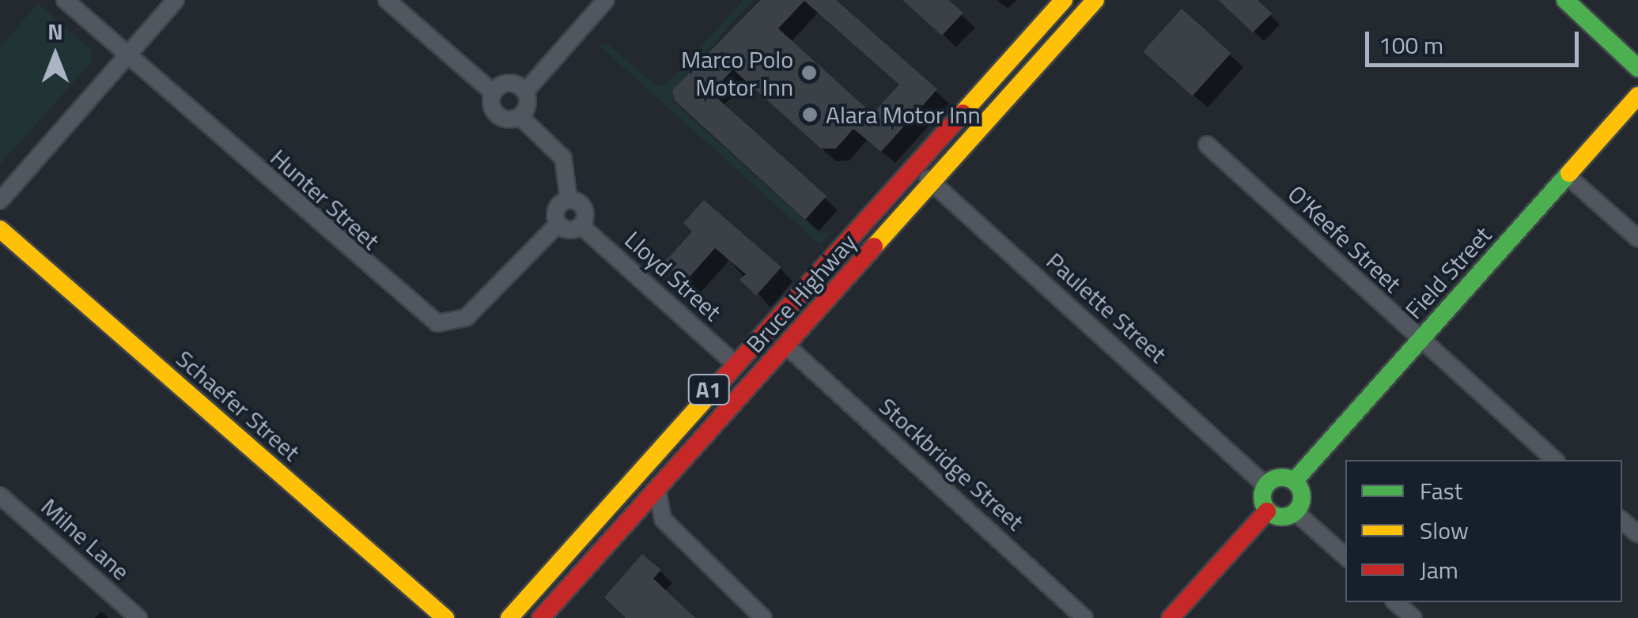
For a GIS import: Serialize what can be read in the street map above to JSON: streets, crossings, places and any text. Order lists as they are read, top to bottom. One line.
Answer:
{"streets":{"main road":["Field Street","Bruce Highway","A1","Schaefer Street"],"street":["Hunter Street","O'Keefe Street","Lloyd Street","Paulette Street","Stockbridge Street","Milne Lane"]},"crossings":[["O'Keefe Street","Field Street"],["Field Street","Paulette Street"],["Lloyd Street","Bruce Highway"],["Bruce Highway","Paulette Street"],["Bruce Highway","Stockbridge Street"]],"places":["Marco Polo Motor Inn","Alara Motor Inn"],"legend":["Fast","Slow","Jam"],"scale_bar":"100 m","north":"top"}
